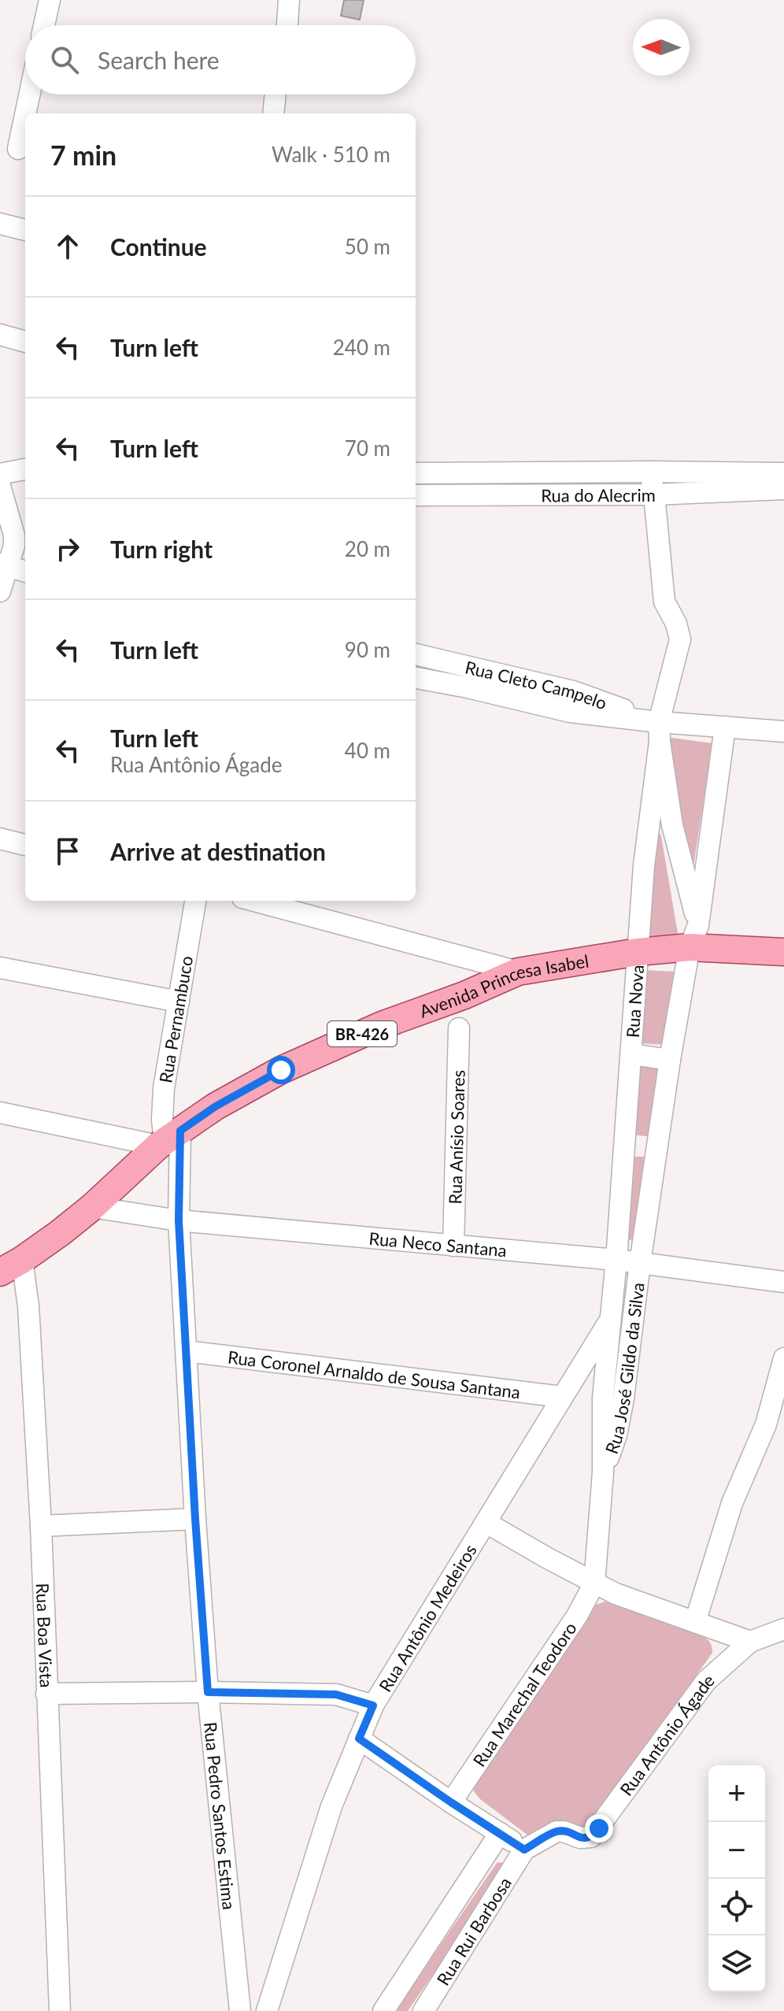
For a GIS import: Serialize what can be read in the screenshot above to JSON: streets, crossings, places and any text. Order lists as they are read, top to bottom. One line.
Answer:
{"streets":{"main road":["Avenida Princesa Isabel","BR-426"],"street":["Rua do Alecrim","Rua Cleto Campelo","Rua Nova","Rua Pernambuco","Rua Anísio Soares","Rua Neco Santana","Rua José Gildo da Silva","Rua Coronel Arnaldo de Sousa Santana","Rua Antônio Medeiros","Rua Boa Vista","Rua Marechal Teodoro","Rua Antônio Ágade","Rua Pedro Santos Estima","Rua Rui Barbosa"]},"crossings":[["Rua do Alecrim","Rua Nova"],["Rua Cleto Campelo","Rua Nova"],["Avenida Princesa Isabel","Rua Nova"],["Avenida Princesa Isabel","Rua Pernambuco"],["Avenida Princesa Isabel","Rua Neco Santana"],["Avenida Princesa Isabel","Rua Boa Vista"],["Avenida Princesa Isabel","Rua Pedro Santos Estima"],["Rua Nova","Rua Neco Santana"],["Rua Nova","Rua José Gildo da Silva"],["Rua Pernambuco","Rua Pedro Santos Estima"],["Rua Anísio Soares","Rua Neco Santana"],["Rua Neco Santana","Rua José Gildo da Silva"],["Rua Neco Santana","Rua Pedro Santos Estima"],["Rua José Gildo da Silva","Rua Antônio Medeiros"],["Rua José Gildo da Silva","Rua Marechal Teodoro"],["Rua Coronel Arnaldo de Sousa Santana","Rua Antônio Medeiros"],["Rua Coronel Arnaldo de Sousa Santana","Rua Pedro Santos Estima"],["Rua Antônio Ágade","Rua Rui Barbosa"]],"north":"left","page":{"search":"Search here","heading":["7 min","Walk · 510 m"],"list":[["Continue","50 m"],["Turn left","240 m"],["Turn left","70 m"],["Turn right","20 m"],["Turn left","90 m"],["Turn left","Rua Antônio Ágade","40 m"],"Arrive at destination"],"map_buttons":["+","−"]}}
